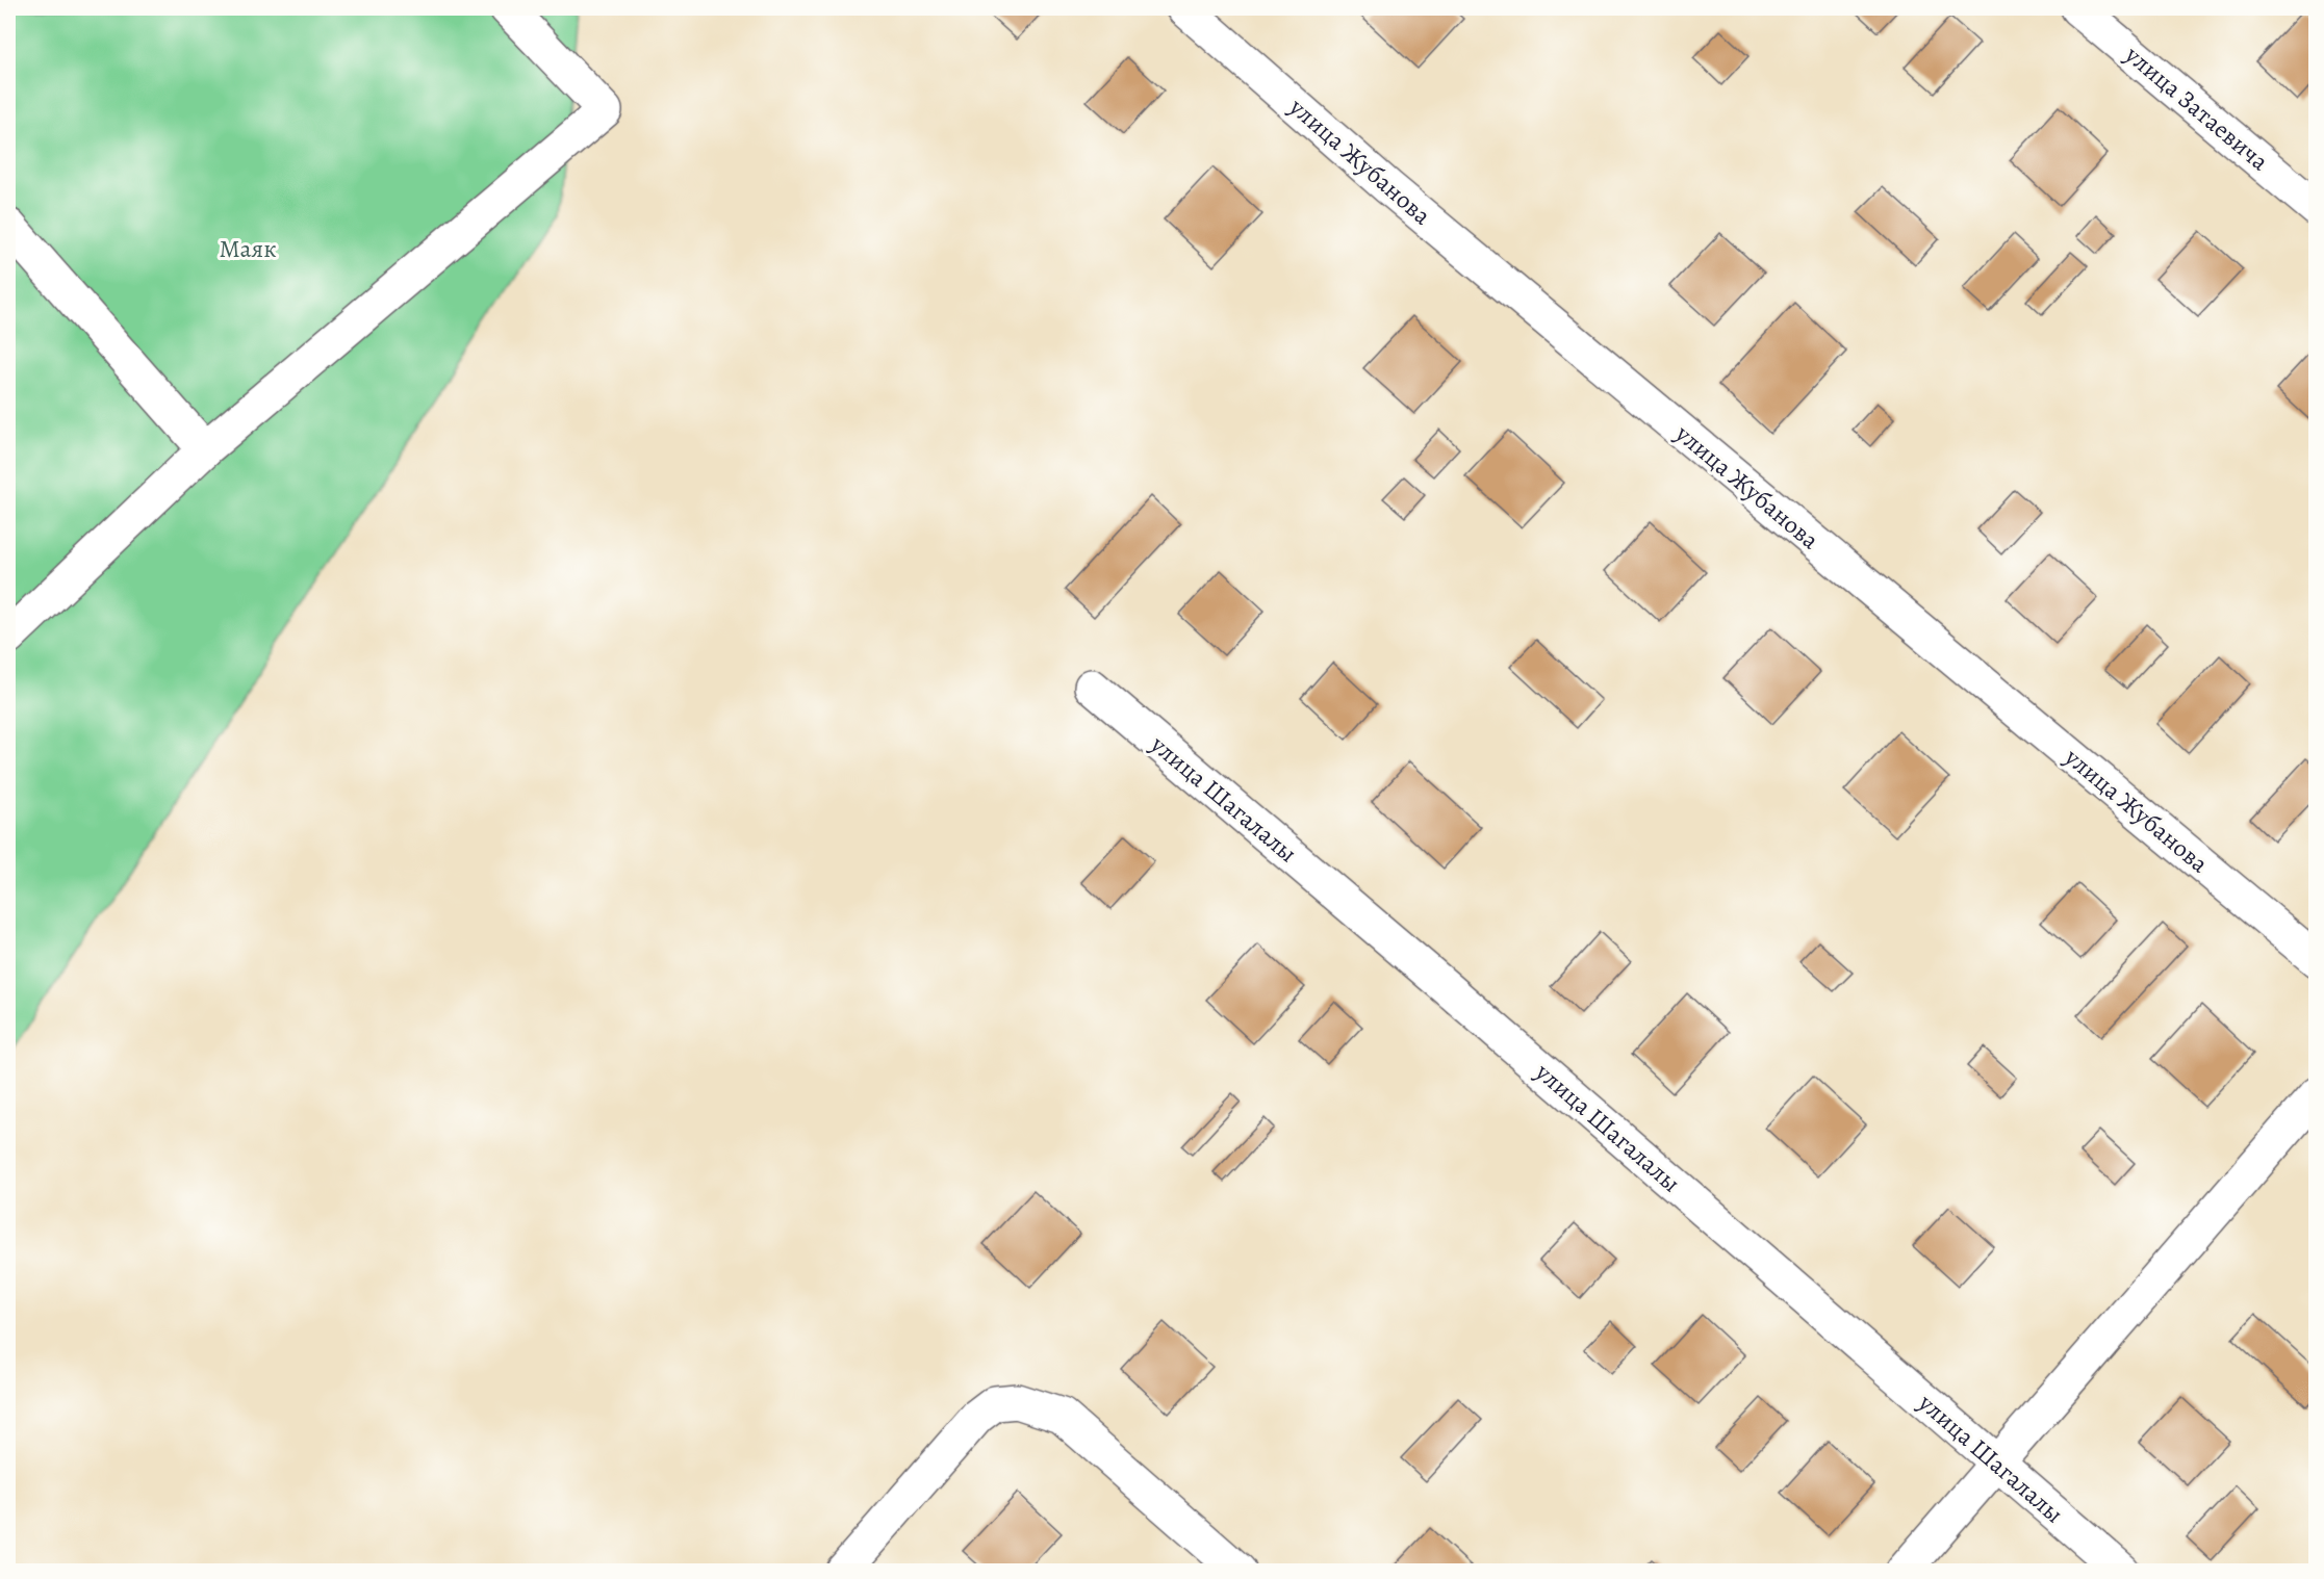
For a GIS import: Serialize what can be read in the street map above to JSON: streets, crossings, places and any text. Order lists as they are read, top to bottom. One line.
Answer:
{"streets":{"street":["улица Затаевича","улица Жубанова","улица Шагалалы"]},"parks":["Маяк"]}
